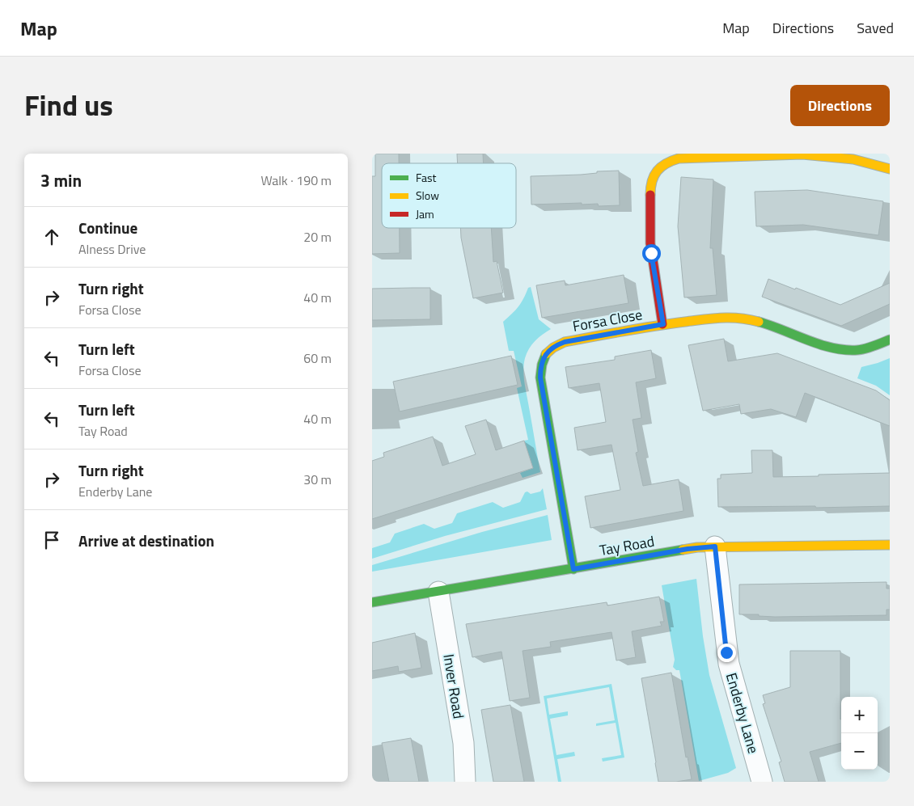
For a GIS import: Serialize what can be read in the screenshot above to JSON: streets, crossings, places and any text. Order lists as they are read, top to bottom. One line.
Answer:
{"streets":{"street":["Forsa Close","Tay Road","Inver Road","Enderby Lane"]},"crossings":[["Forsa Close","Tay Road"],["Tay Road","Inver Road"],["Tay Road","Enderby Lane"]],"legend":["Fast","Slow","Jam"],"page":{"header":"Map","nav":["Map","Directions","Saved"],"title":"Find us","buttons":"Directions","heading":["3 min","Walk · 190 m"],"list":[["Continue","Alness Drive","20 m"],["Turn right","Forsa Close","40 m"],["Turn left","Forsa Close","60 m"],["Turn left","Tay Road","40 m"],["Turn right","Enderby Lane","30 m"],"Arrive at destination"],"map_buttons":["+","−"]}}
